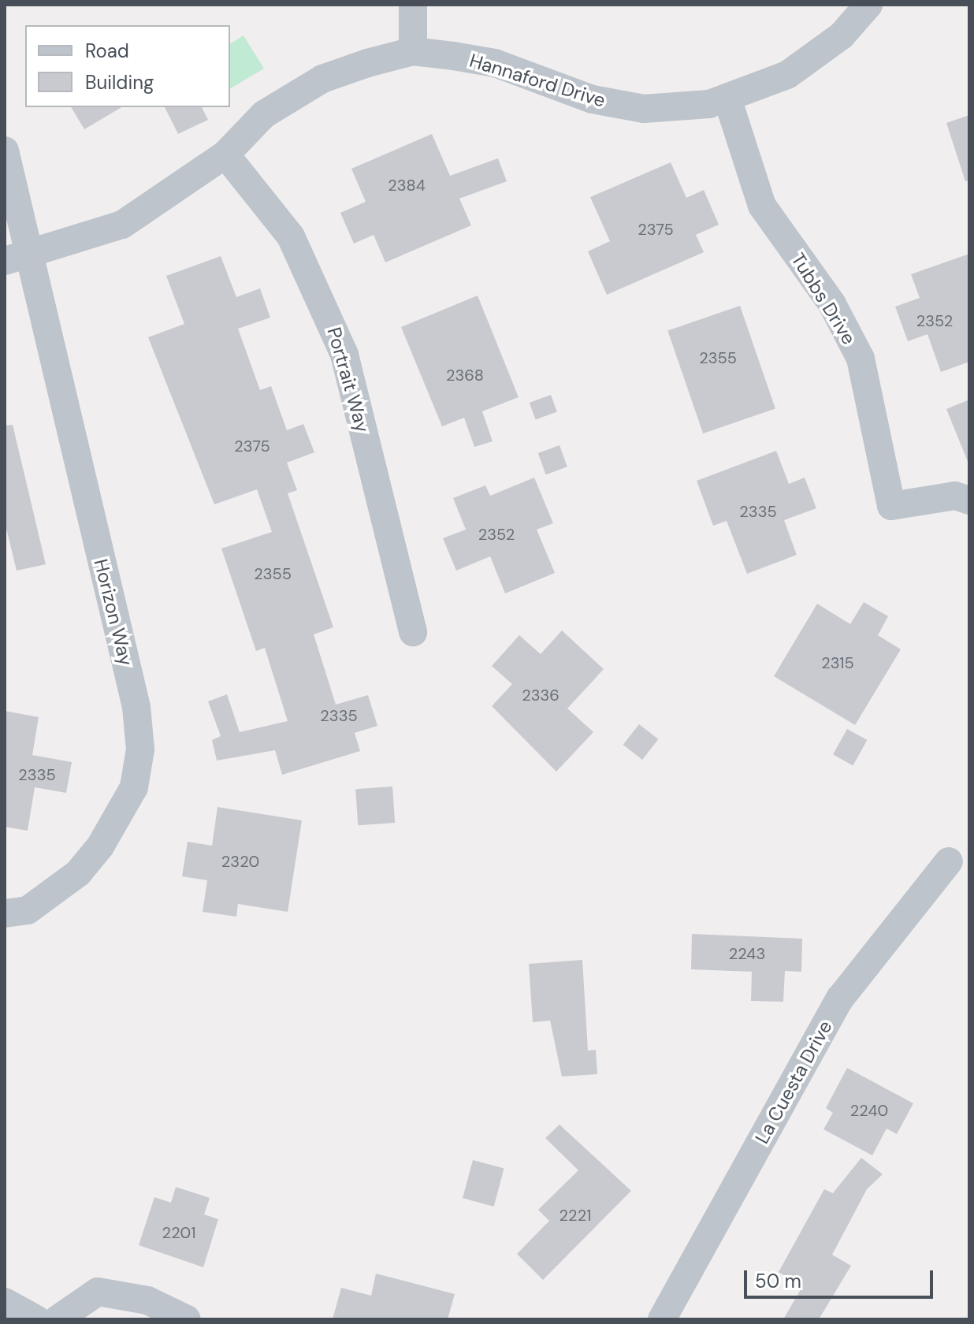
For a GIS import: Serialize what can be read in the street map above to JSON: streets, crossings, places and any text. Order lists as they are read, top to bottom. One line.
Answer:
{"streets":{"street":["Hannaford Drive","Tubbs Drive","Portrait Way","Horizon Way","La Cuesta Drive"]},"crossings":[["Hannaford Drive","Tubbs Drive"],["Hannaford Drive","Portrait Way"],["Hannaford Drive","Horizon Way"]],"house_numbers":["2384","2375","2352","2355","2368","2375","2335","2352","2355","2315","2336","2335","2335","2320","2243","2240","2221","2201"],"legend":["Road","Building"],"scale_bar":"50 m"}
